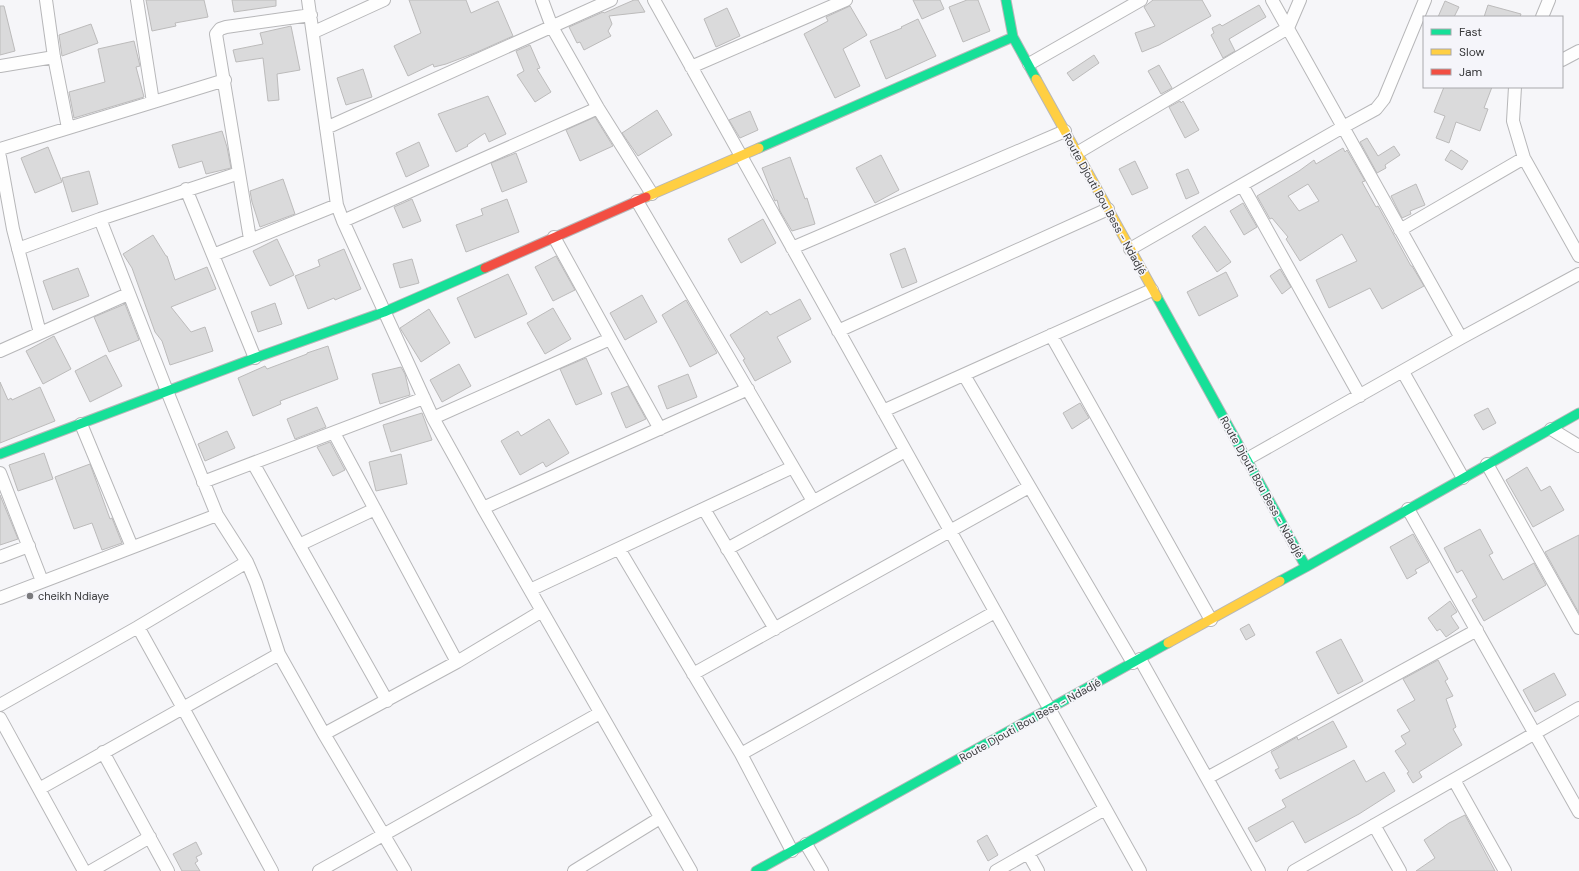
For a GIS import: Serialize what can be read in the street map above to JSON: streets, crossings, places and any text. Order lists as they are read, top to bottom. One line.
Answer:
{"streets":{"street":["Route Djouti Bou Bess - Ndadjé"]},"places":["cheikh Ndiaye"],"legend":["Fast","Slow","Jam"]}
